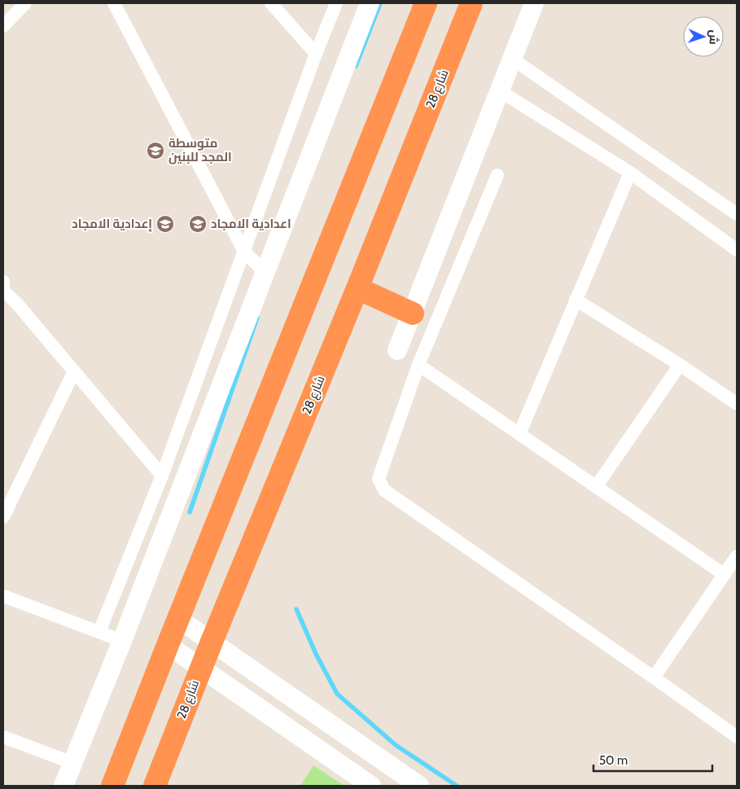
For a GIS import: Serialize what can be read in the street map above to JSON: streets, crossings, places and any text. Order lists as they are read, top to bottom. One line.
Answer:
{"streets":{"highway":["شارع 28"]},"places":{"school or university":["متوسطة المجد للبنين","إعدادية الامجاد","اعدادية الامجاد"]},"scale_bar":"50 m","north":"right"}
